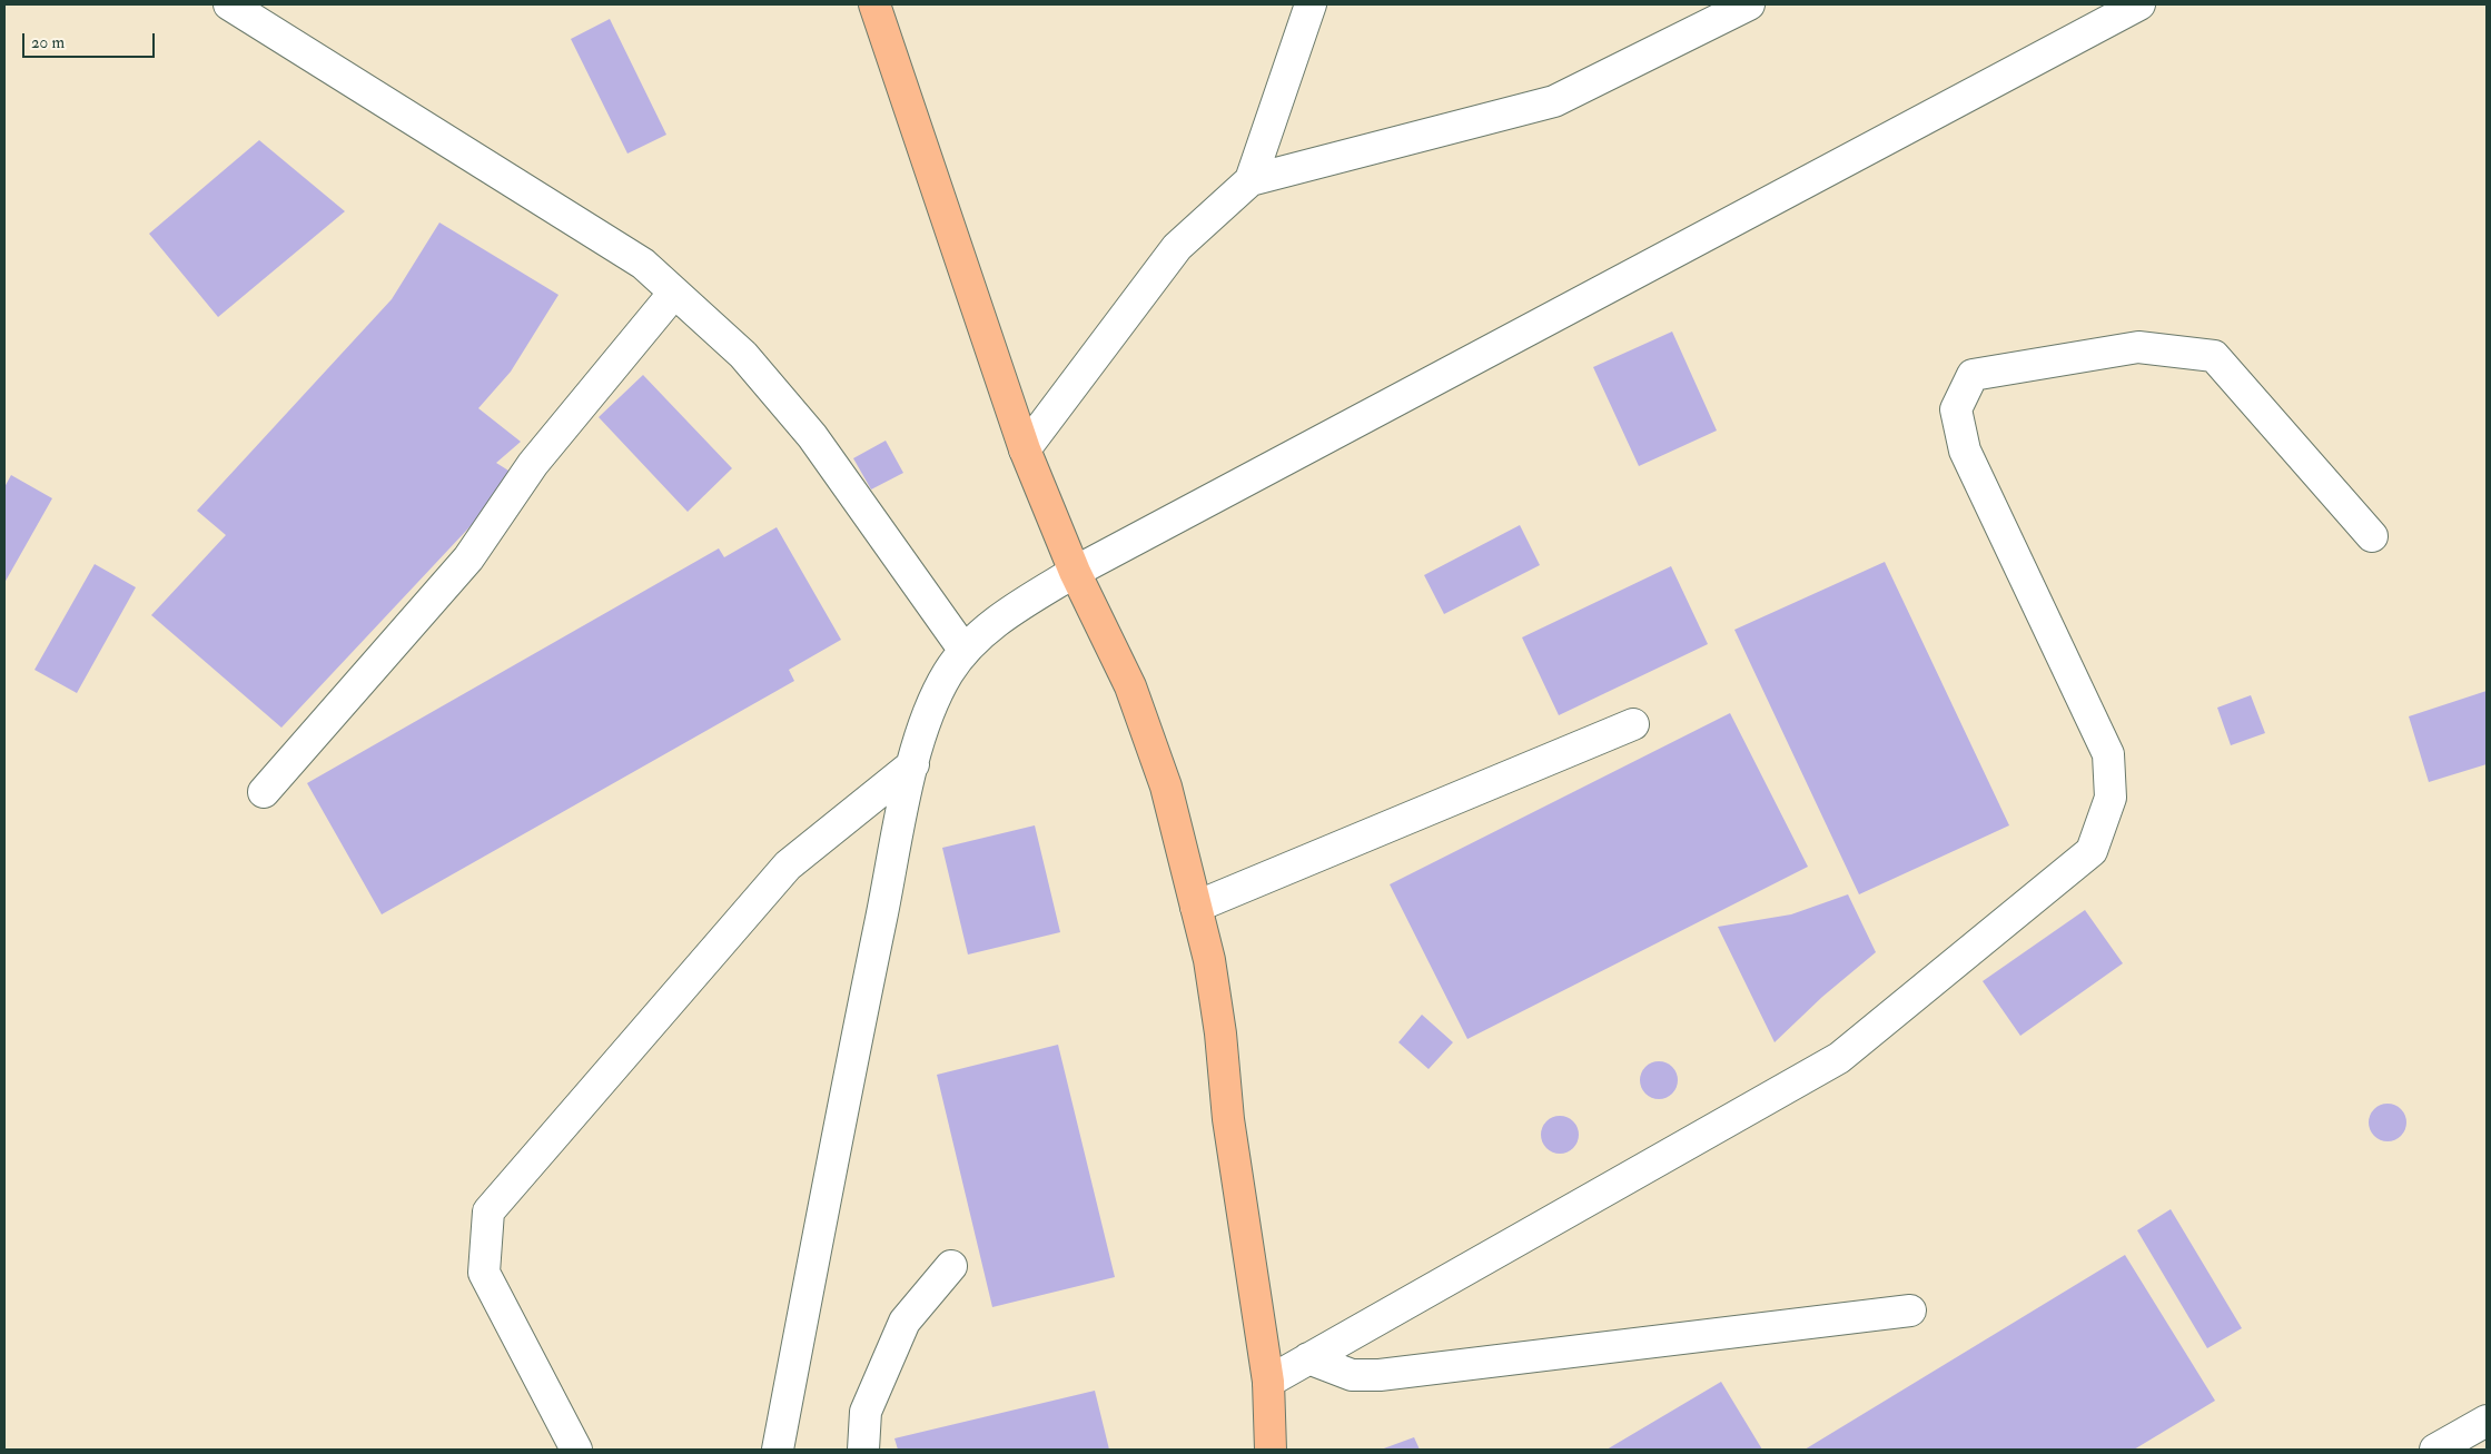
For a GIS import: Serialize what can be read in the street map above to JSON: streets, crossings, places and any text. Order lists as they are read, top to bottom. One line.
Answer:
{"scale_bar":"20 m"}
